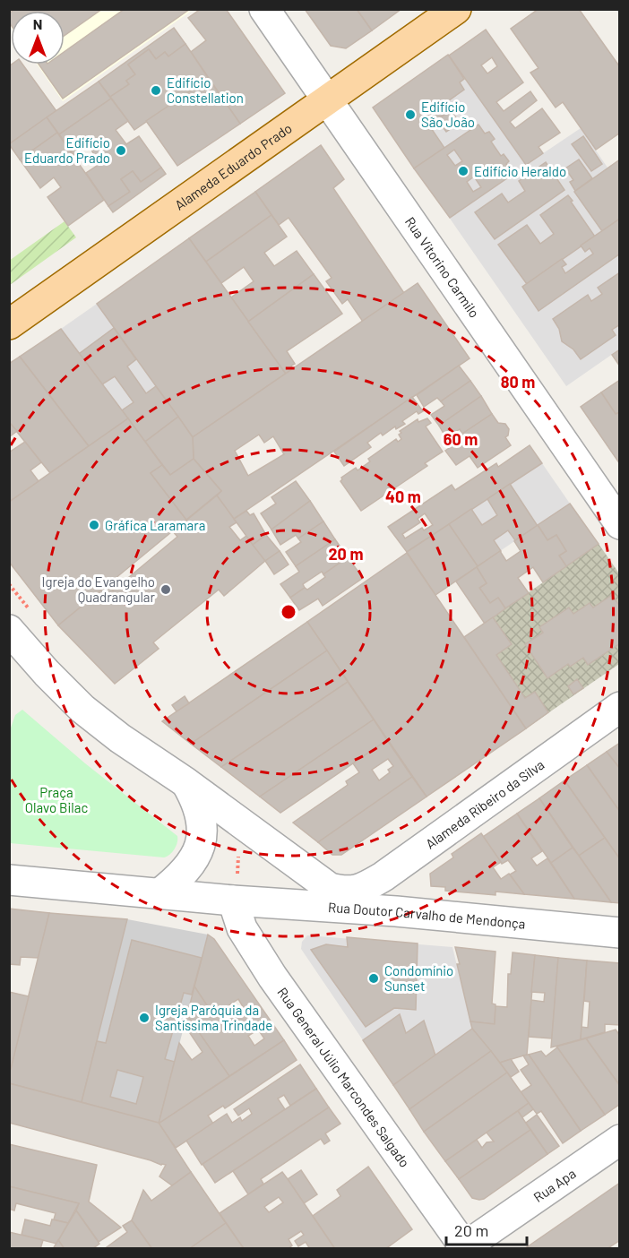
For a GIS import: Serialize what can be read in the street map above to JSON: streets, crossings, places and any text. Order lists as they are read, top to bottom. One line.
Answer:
{"streets":{"main road":["Alameda Eduardo Prado"],"street":["Rua Vitorino Carmilo","Alameda Ribeiro da Silva","Rua Doutor Carvalho de Mendonça","Rua General Júlio Marcondes Salgado","Rua Apa"]},"crossings":[["Alameda Eduardo Prado","Rua Vitorino Carmilo"],["Rua Doutor Carvalho de Mendonça","Rua General Júlio Marcondes Salgado"],["Rua General Júlio Marcondes Salgado","Rua Apa"]],"parks":["Praça Olavo Bilac"],"places":["Edifício Constellation","Edifício São João","Edifício Eduardo Prado","Edifício Heraldo","Gráfica Laramara","Igreja do Evangelho Quadrangular","Condomínio Sunset","Igreja Paróquia da Santíssima Trindade"],"scale_bar":"20 m","north":"top","rings":["80 m","60 m","40 m","20 m"]}
